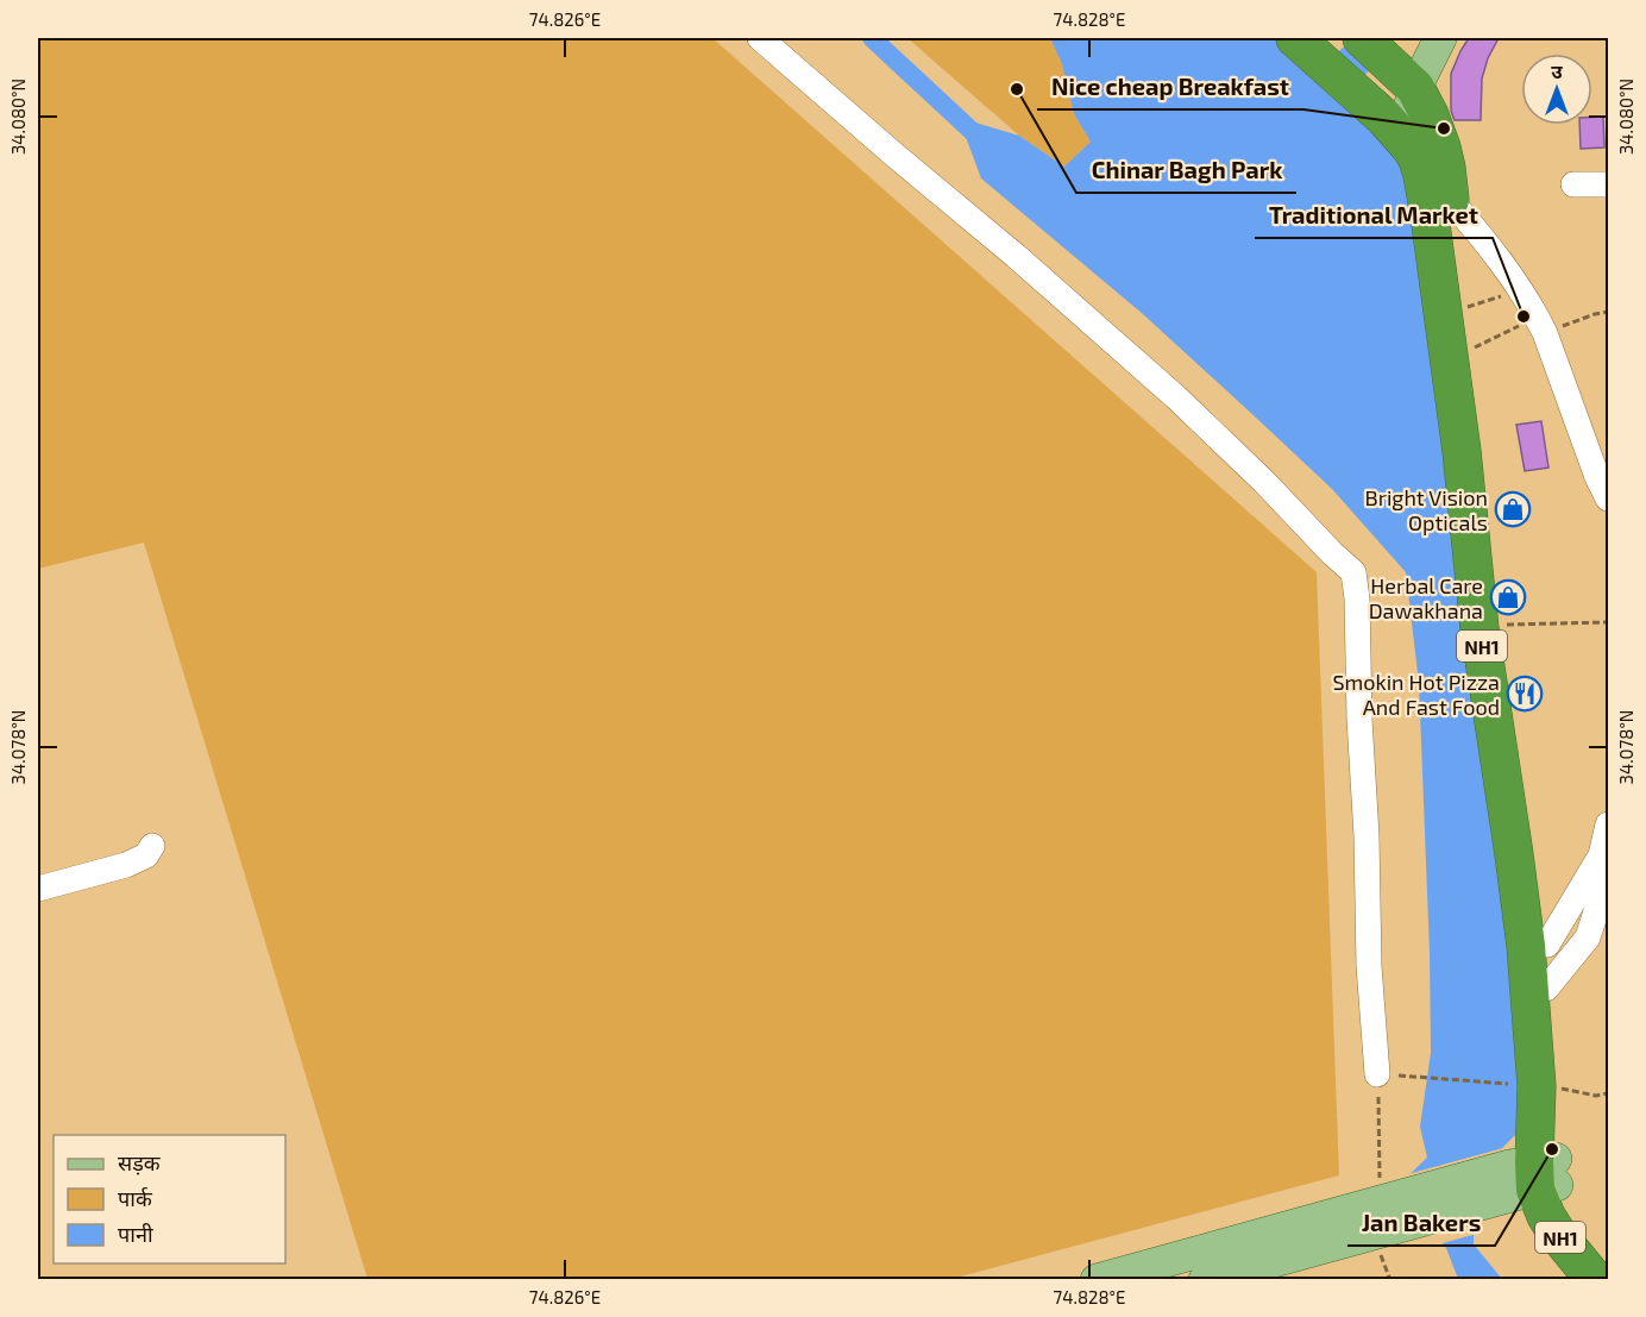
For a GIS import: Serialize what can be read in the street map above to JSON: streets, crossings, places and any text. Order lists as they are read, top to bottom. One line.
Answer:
{"streets":{"highway":["NH1"]},"places":{"other":["Chinar Bagh Park","Nice cheap Breakfast","Traditional Market","Jan Bakers"],"shop":["Bright Vision Opticals","Herbal Care Dawakhana"],"restaurant":["Smokin Hot Pizza And Fast Food"]},"legend":["सड़क","पार्क","पानी"],"north":"top","coordinates":["74.826°E","74.828°E","34.080°N","34.078°N"]}
